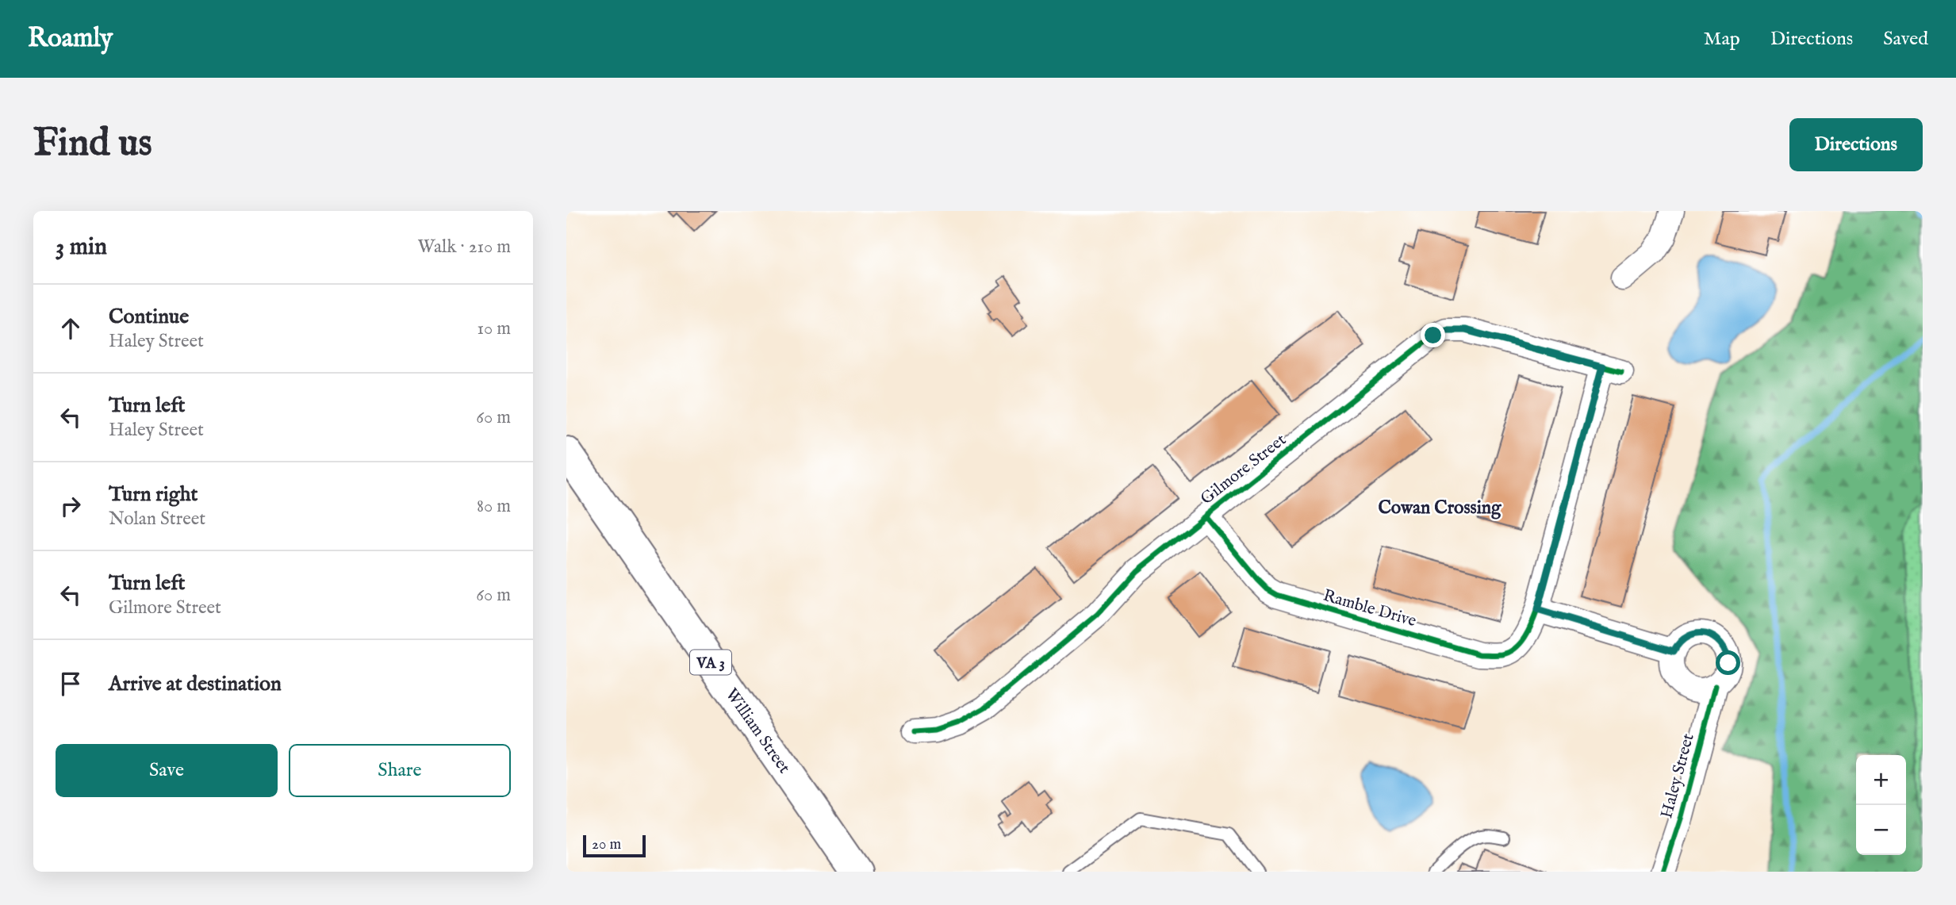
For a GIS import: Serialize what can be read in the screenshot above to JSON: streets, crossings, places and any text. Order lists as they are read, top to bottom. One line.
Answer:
{"streets":{"highway":["VA 3","William Street"],"street":["Gilmore Street","Ramble Drive","Haley Street"]},"crossings":[["Gilmore Street","Ramble Drive"]],"districts":["Cowan Crossing"],"scale_bar":"20 m","page":{"header":"Roamly","nav":["Map","Directions","Saved"],"buttons":["Directions",["Save","Share"]],"title":"Find us","heading":["3 min","Walk · 210 m"],"list":[["Continue","Haley Street","10 m"],["Turn left","Haley Street","60 m"],["Turn right","Nolan Street","80 m"],["Turn left","Gilmore Street","60 m"],"Arrive at destination"],"map_buttons":["+","−"],"scale":"20 m"}}
